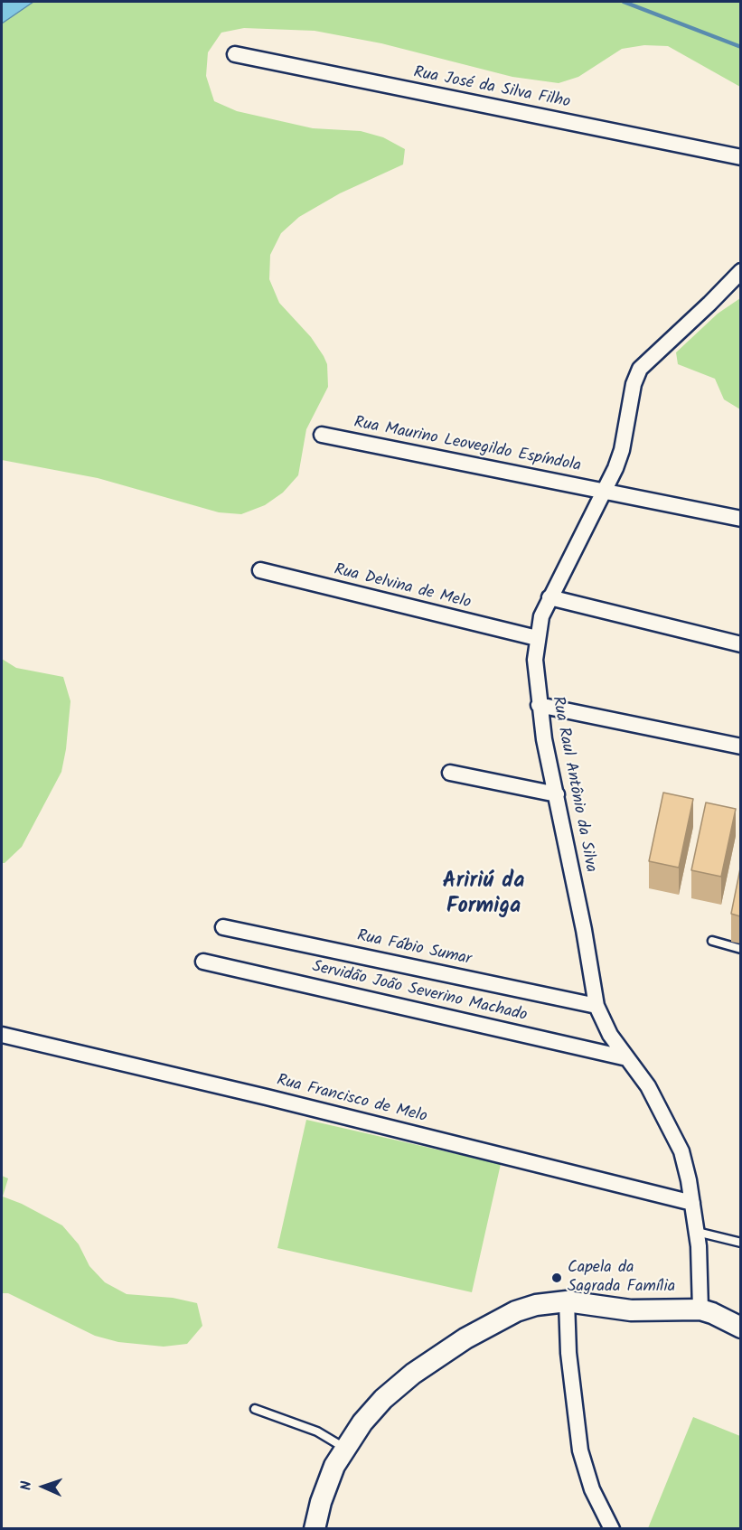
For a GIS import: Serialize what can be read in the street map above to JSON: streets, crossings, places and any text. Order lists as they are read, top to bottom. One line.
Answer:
{"streets":{"street":["Rua José da Silva Filho","Rua Maurino Leovegildo Espíndola","Rua Delvina de Melo","Rua Raul Antônio da Silva","Rua Fábio Sumar","Servidão João Severino Machado","Rua Francisco de Melo"]},"crossings":[["Rua Maurino Leovegildo Espíndola","Rua Raul Antônio da Silva"],["Rua Delvina de Melo","Rua Raul Antônio da Silva"],["Rua Raul Antônio da Silva","Rua Fábio Sumar"],["Rua Raul Antônio da Silva","Servidão João Severino Machado"],["Rua Raul Antônio da Silva","Rua Francisco de Melo"]],"districts":["Aririú da Formiga"],"places":["Capela da Sagrada Família"],"north":"left"}
